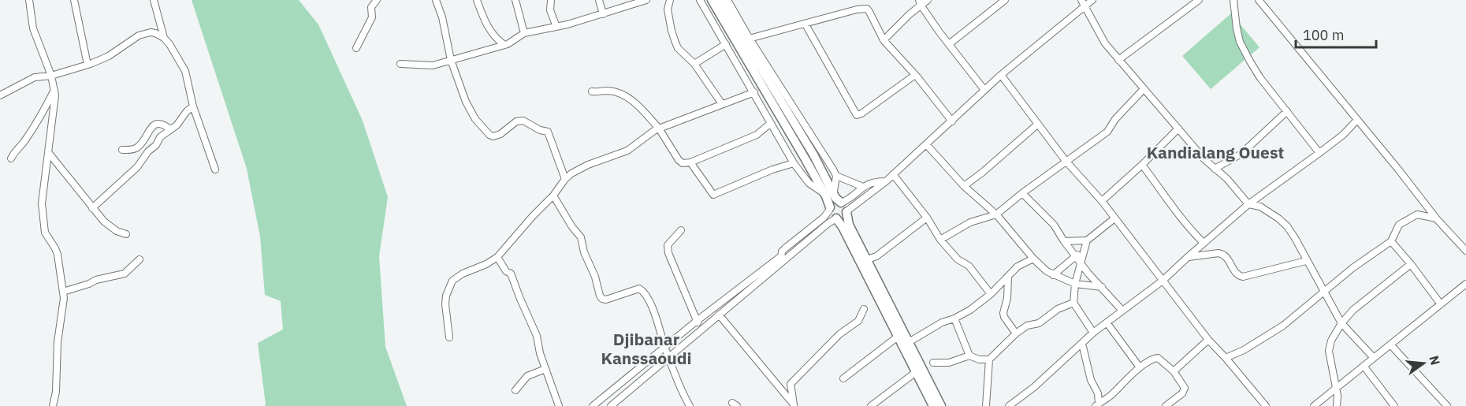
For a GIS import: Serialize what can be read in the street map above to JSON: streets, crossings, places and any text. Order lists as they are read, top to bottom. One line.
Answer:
{"districts":["Kandialang Ouest","Djibanar Kanssaoudi"],"scale_bar":"100 m","north":"right"}
